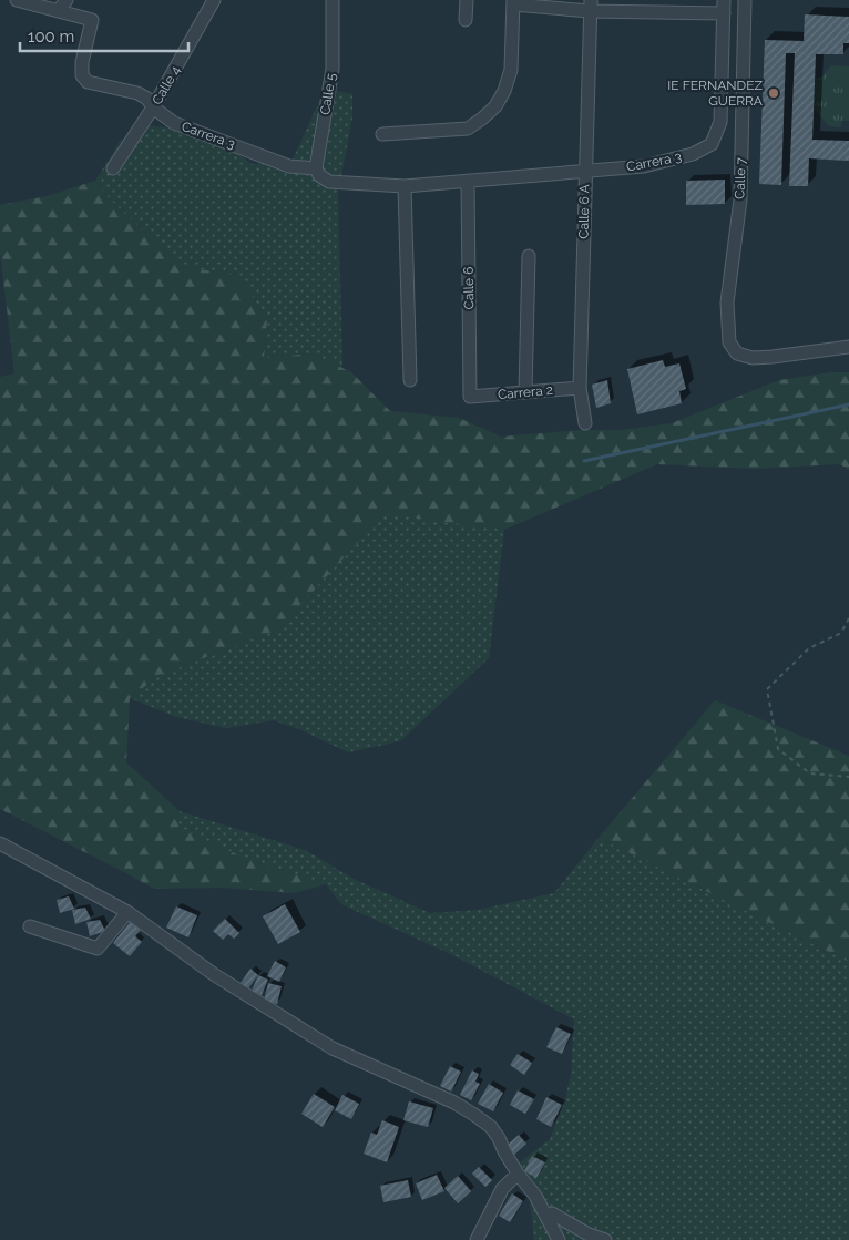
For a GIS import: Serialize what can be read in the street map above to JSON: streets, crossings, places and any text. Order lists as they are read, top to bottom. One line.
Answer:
{"streets":{"street":["Calle 4","Calle 5","Carrera 3","Calle 7","Calle 6 A","Calle 6","Carrera 2"]},"crossings":[["Calle 4","Carrera 3"],["Calle 5","Carrera 3"],["Carrera 3","Calle 6 A"],["Carrera 3","Calle 6"],["Calle 6 A","Carrera 2"],["Calle 6","Carrera 2"]],"places":["IE FERNANDEZ GUERRA"],"scale_bar":"100 m"}
